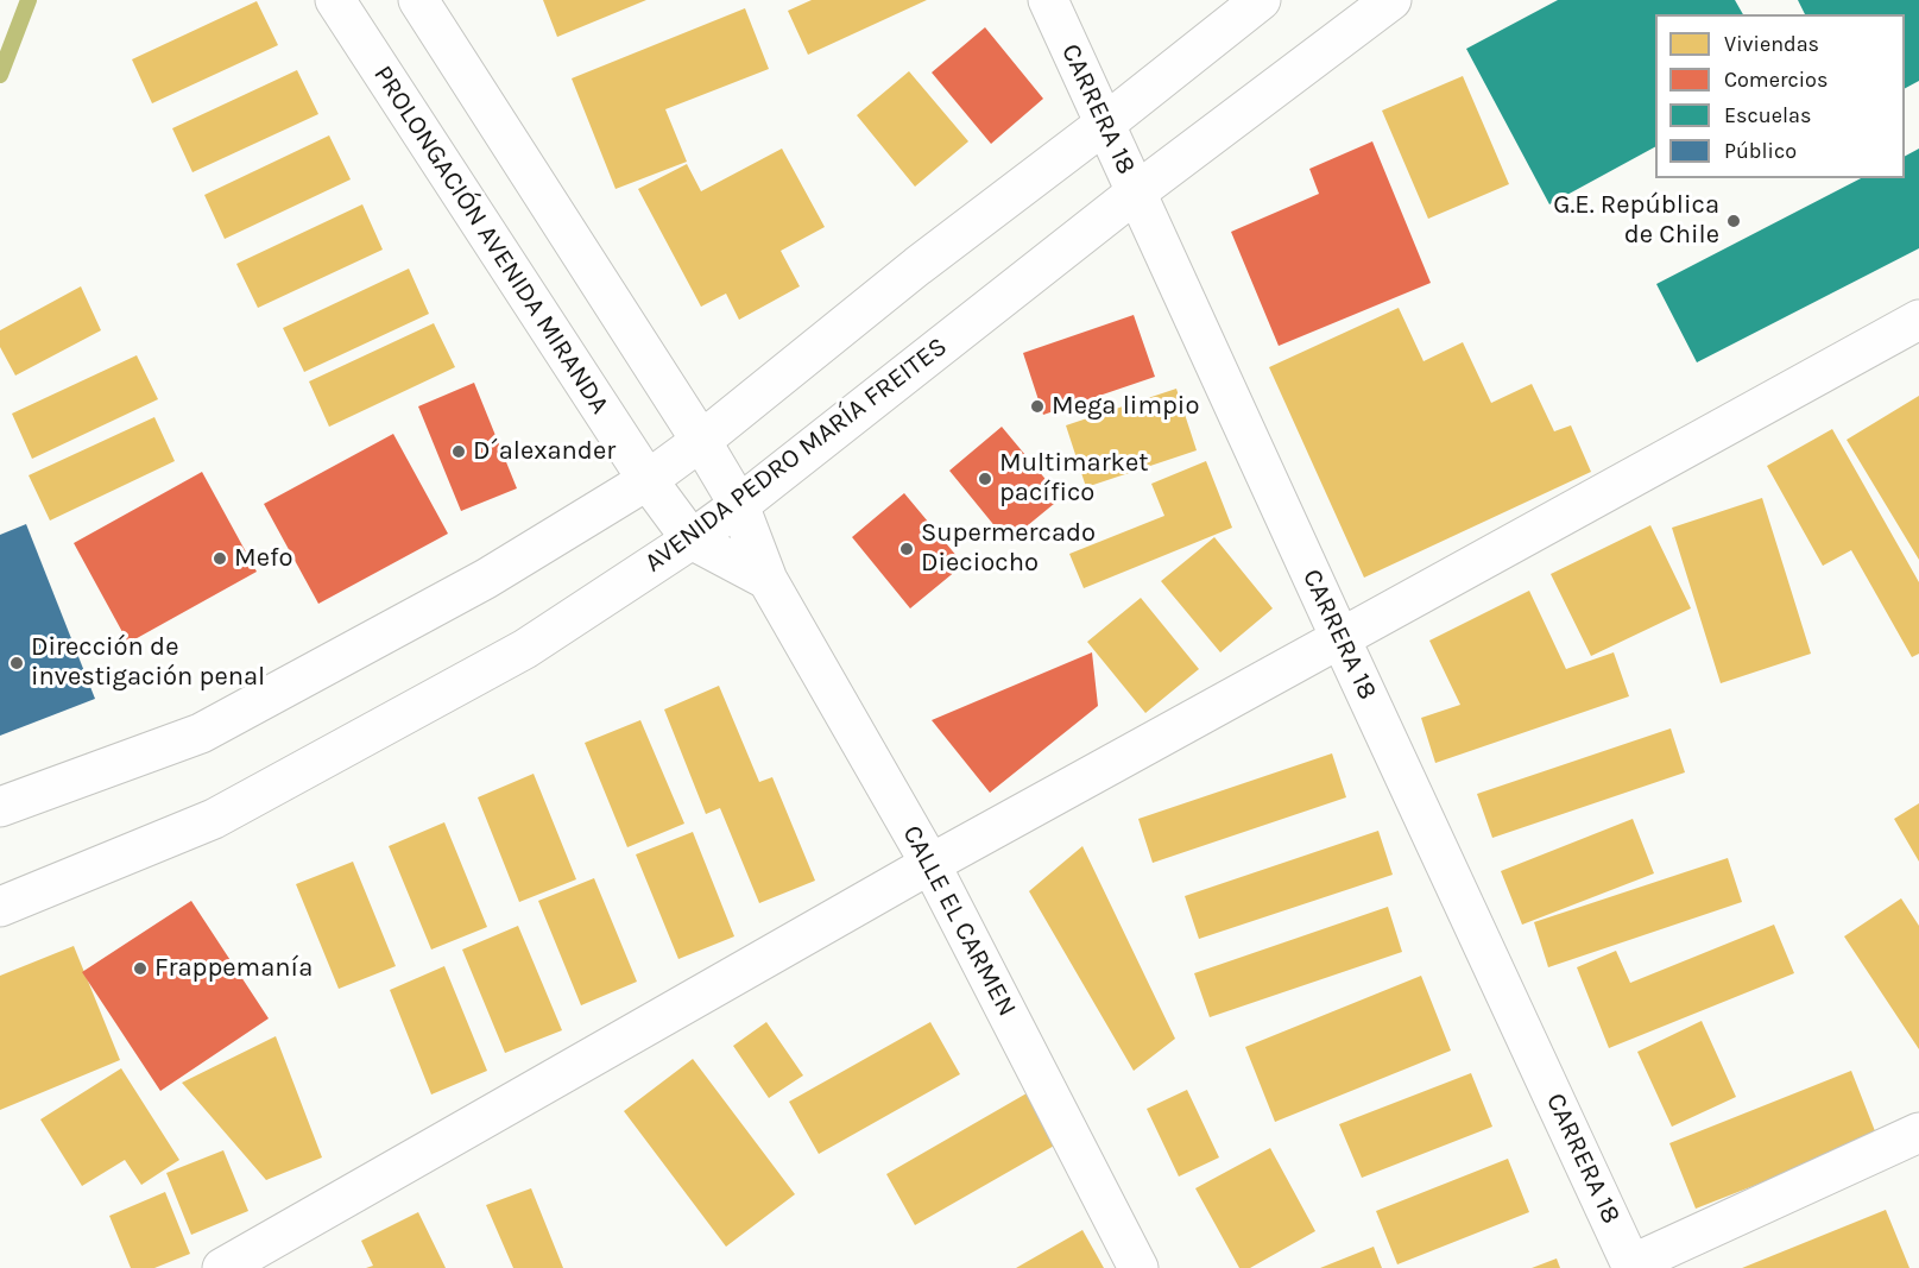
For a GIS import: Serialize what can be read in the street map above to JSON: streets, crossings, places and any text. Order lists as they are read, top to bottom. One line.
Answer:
{"streets":{"street":["CARRERA 18","PROLONGACIÓN AVENIDA MIRANDA","AVENIDA PEDRO MARÍA FREITES","CALLE EL CARMEN"]},"crossings":[["CARRERA 18","AVENIDA PEDRO MARÍA FREITES"],["PROLONGACIÓN AVENIDA MIRANDA","AVENIDA PEDRO MARÍA FREITES"],["AVENIDA PEDRO MARÍA FREITES","CALLE EL CARMEN"]],"places":["G.E. República de Chile","Mega limpio","D´alexander","Multimarket pacífico","Supermercado Dieciocho","Mefo","Dirección de investigación penal","Frappemanía"],"legend":["Viviendas","Comercios","Escuelas","Público"]}
